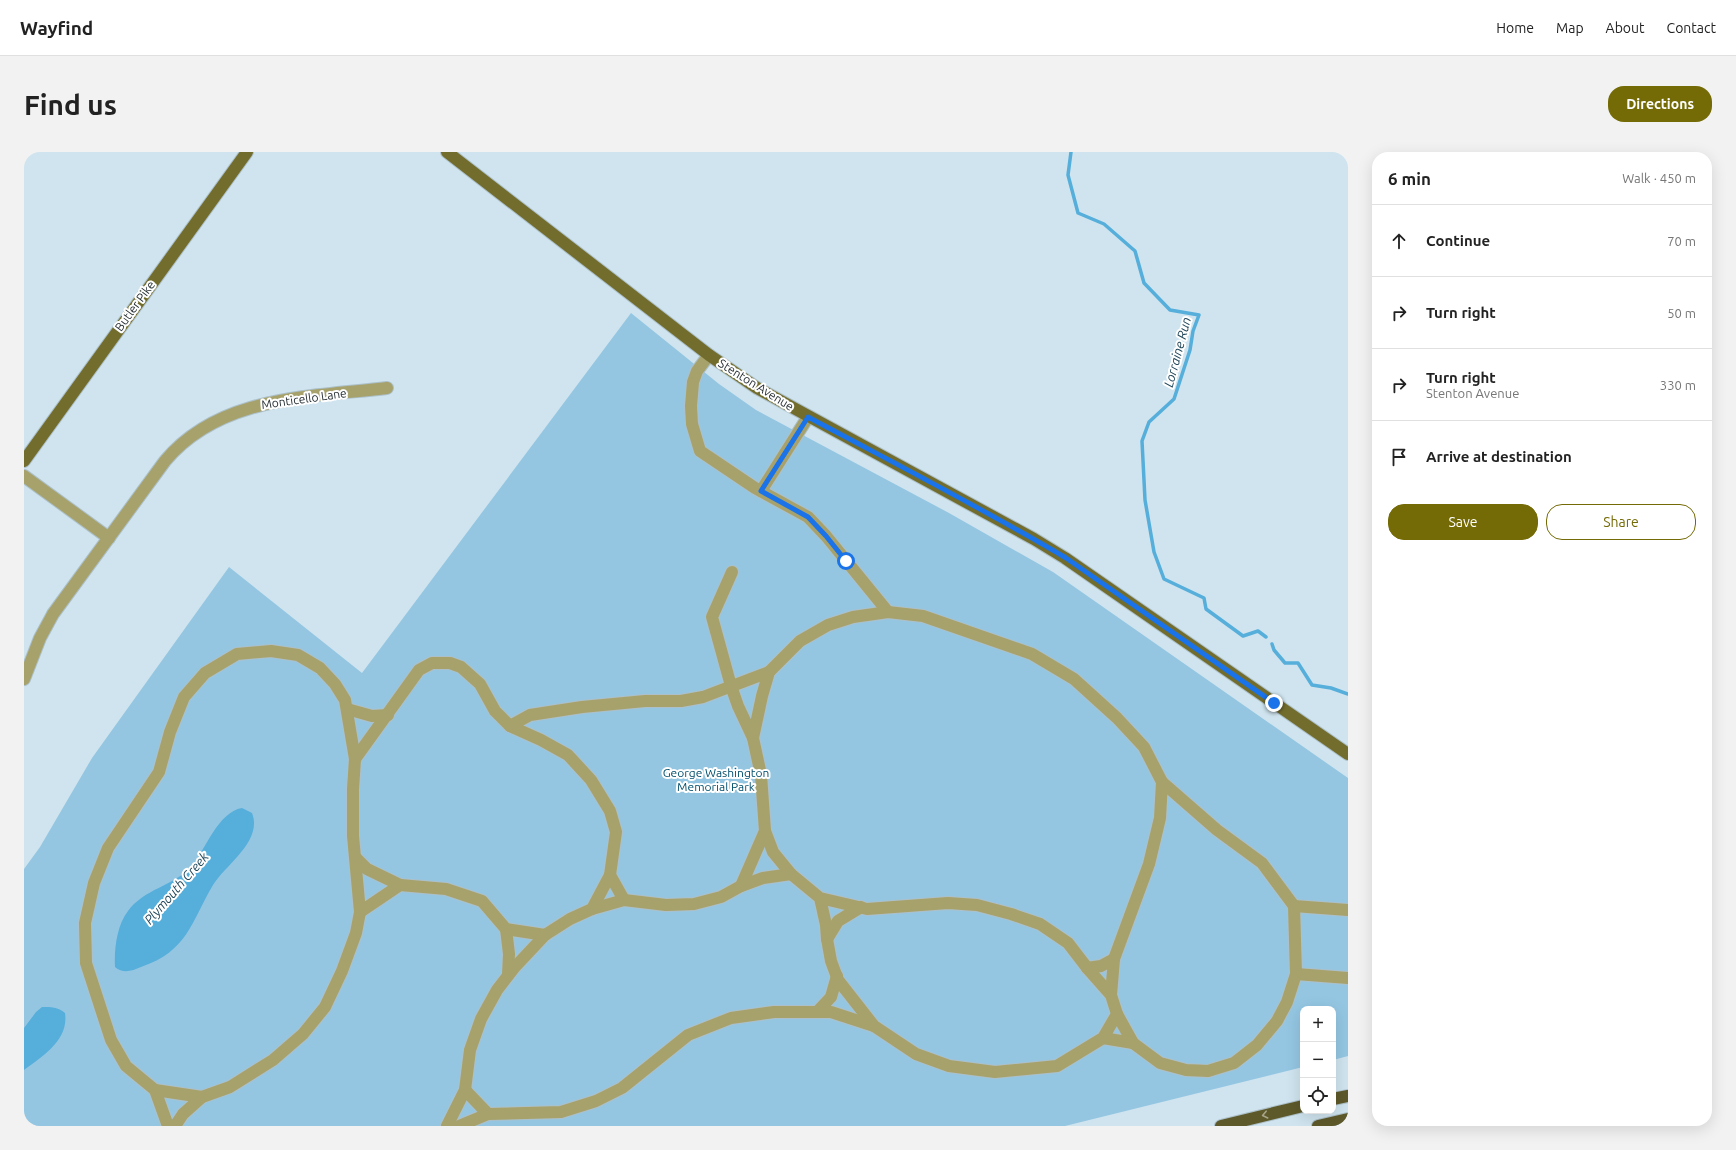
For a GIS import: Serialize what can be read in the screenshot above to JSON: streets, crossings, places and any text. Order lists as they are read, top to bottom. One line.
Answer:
{"streets":{"main road":["Butler Pike","Stenton Avenue"],"street":["Monticello Lane"]},"water":["Lorraine Run","Plymouth Creek"],"parks":["George Washington Memorial Park"],"page":{"header":"Wayfind","nav":["Home","Map","About","Contact"],"buttons":["Directions",["Save","Share"]],"title":"Find us","heading":["6 min","Walk · 450 m"],"list":[["Continue","70 m"],["Turn right","50 m"],["Turn right","Stenton Avenue","330 m"],"Arrive at destination"],"map_buttons":["+","−"]}}
